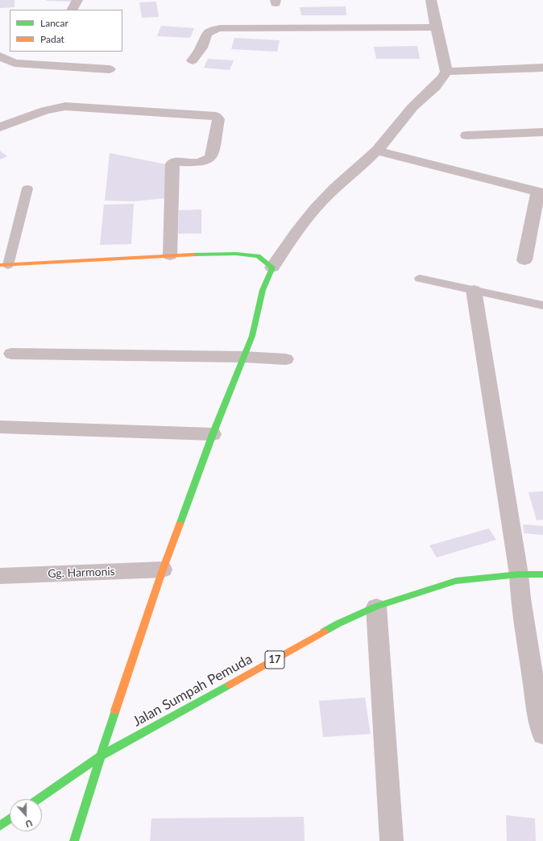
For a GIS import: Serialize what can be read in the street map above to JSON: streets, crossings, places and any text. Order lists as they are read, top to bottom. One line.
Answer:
{"streets":{"main road":["17","Jalan Sumpah Pemuda"],"street":["Gg. Harmonis"]},"legend":["Lancar","Padat"],"north":"bottom"}
